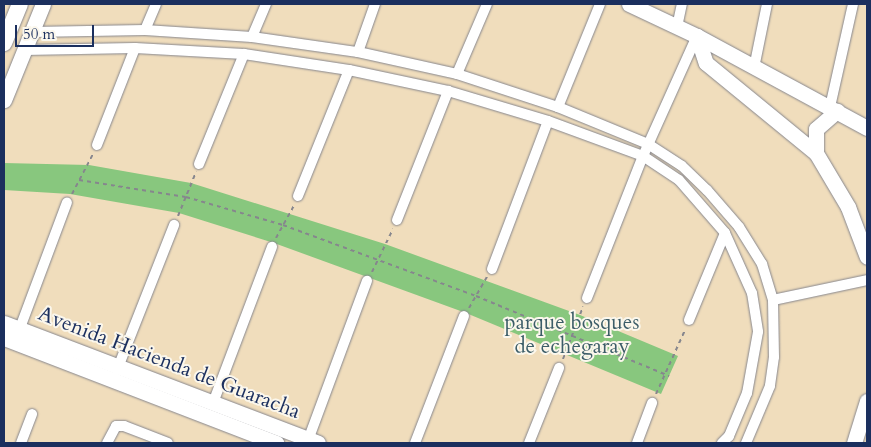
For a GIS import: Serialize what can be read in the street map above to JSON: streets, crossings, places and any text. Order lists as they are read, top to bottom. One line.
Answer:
{"streets":{"main road":["Avenida Hacienda de Guaracha"]},"parks":["parque bosques de echegaray"],"scale_bar":"50 m"}
